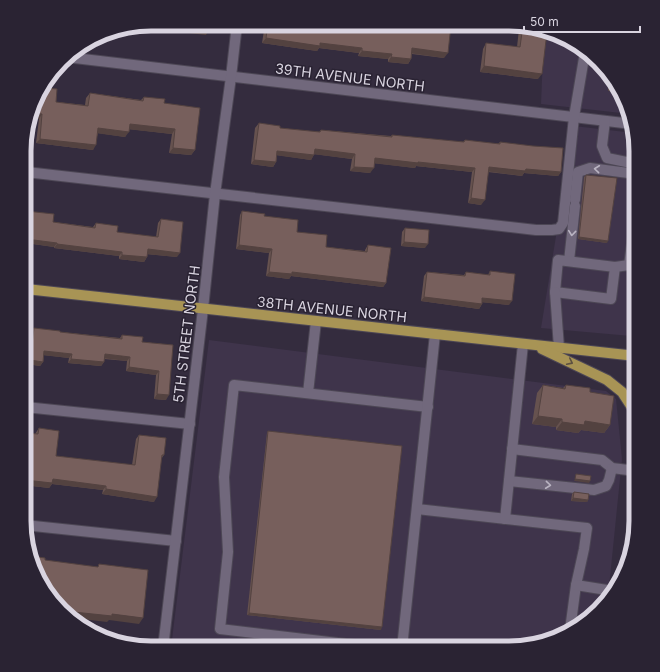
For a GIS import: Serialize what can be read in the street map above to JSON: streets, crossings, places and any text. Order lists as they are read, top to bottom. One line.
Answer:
{"streets":{"main road":["38TH AVENUE NORTH"],"street":["39TH AVENUE NORTH","5TH STREET NORTH"]},"crossings":[["39TH AVENUE NORTH","5TH STREET NORTH"],["38TH AVENUE NORTH","5TH STREET NORTH"]],"scale_bar":"50 m"}
